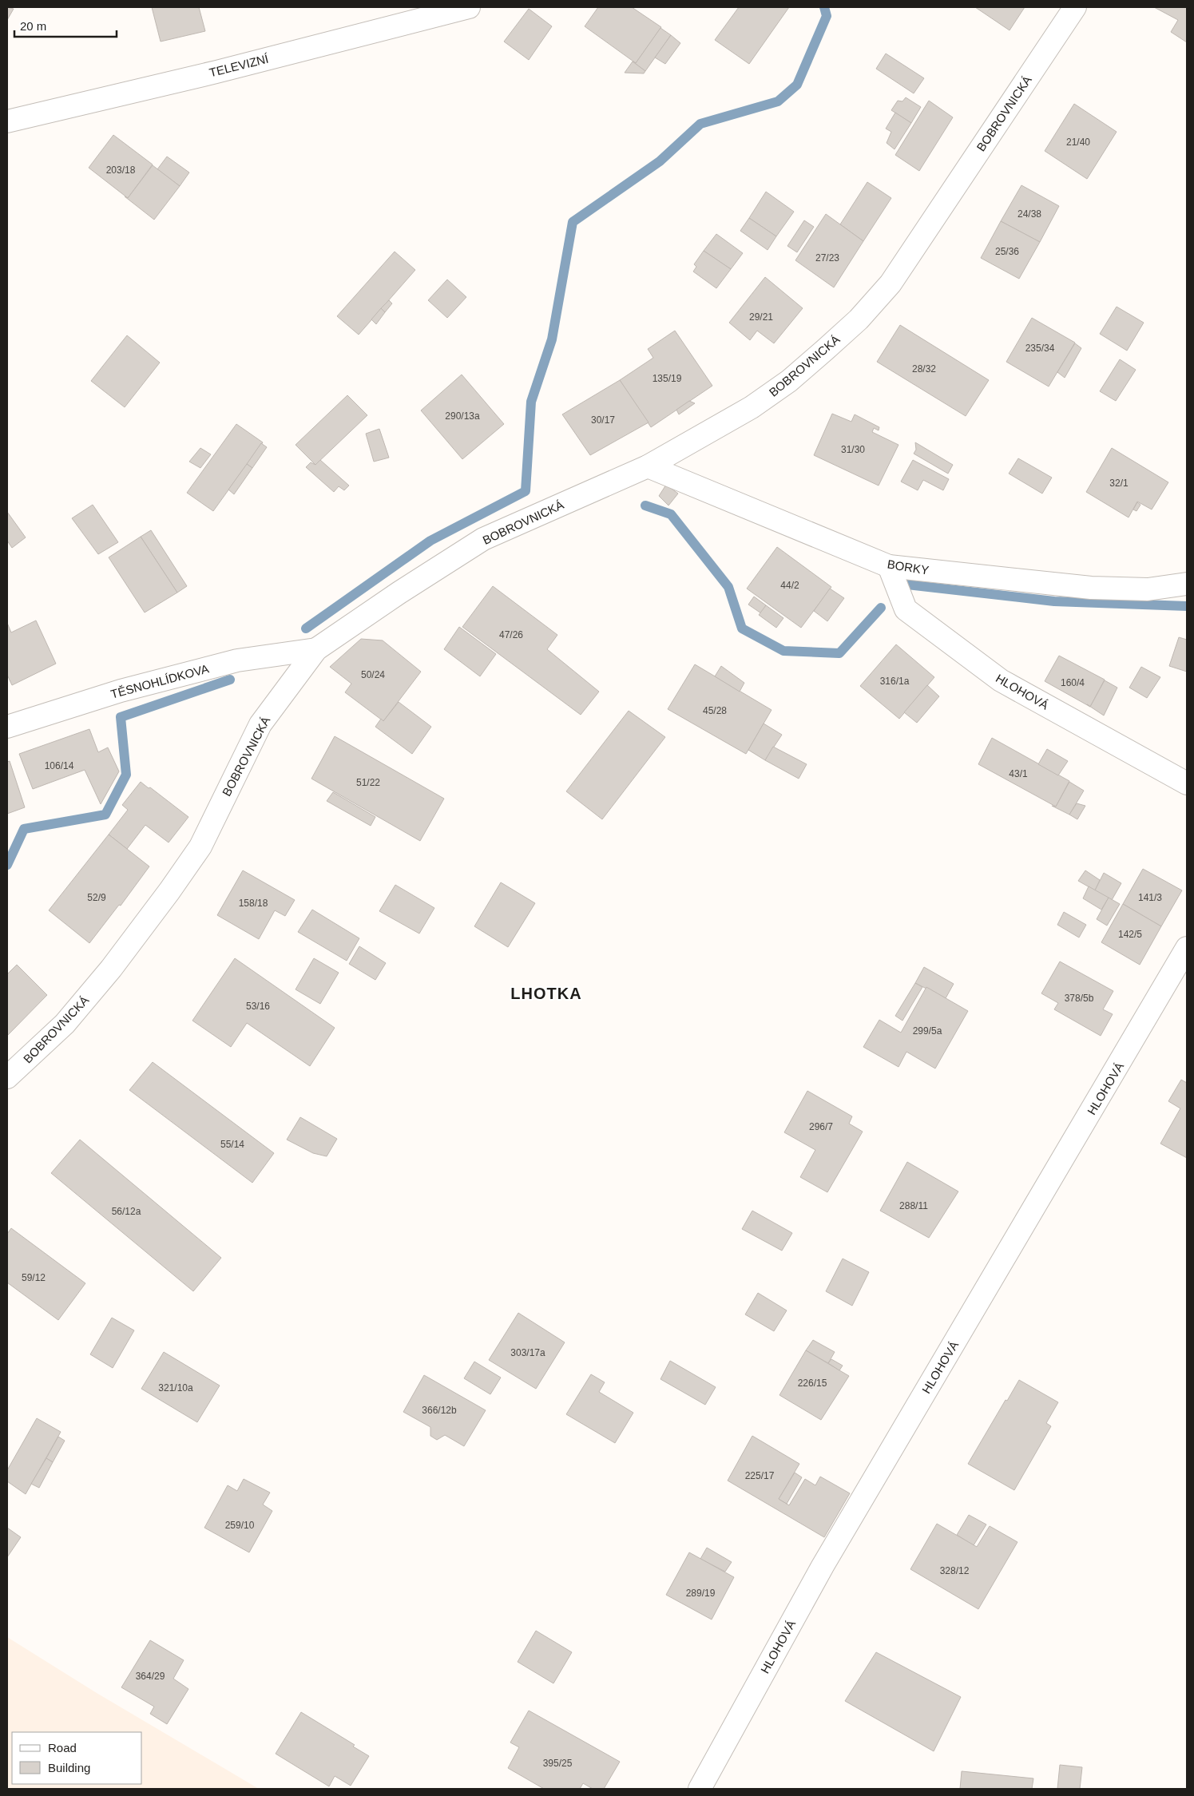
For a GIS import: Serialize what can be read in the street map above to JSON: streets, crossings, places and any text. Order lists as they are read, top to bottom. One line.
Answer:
{"streets":{"street":["TELEVIZNÍ","BOBROVNICKÁ","BORKY","TĚSNOHLÍDKOVA","HLOHOVÁ"]},"crossings":[["BOBROVNICKÁ","BORKY"],["BOBROVNICKÁ","TĚSNOHLÍDKOVA"],["BORKY","HLOHOVÁ"]],"districts":["LHOTKA"],"house_numbers":["21/40","203/18","24/38","25/36","27/23","29/21","235/34","28/32","135/19","290/13a","30/17","31/30","32/1","44/2","47/26","50/24","316/1a","160/4","45/28","106/14","43/1","51/22","52/9","141/3","158/18","142/5","378/5b","53/16","299/5a","296/7","55/14","288/11","56/12a","59/12","303/17a","226/15","321/10a","366/12b","225/17","259/10","328/12","289/19","364/29","395/25"],"legend":["Road","Building"],"scale_bar":"20 m"}
